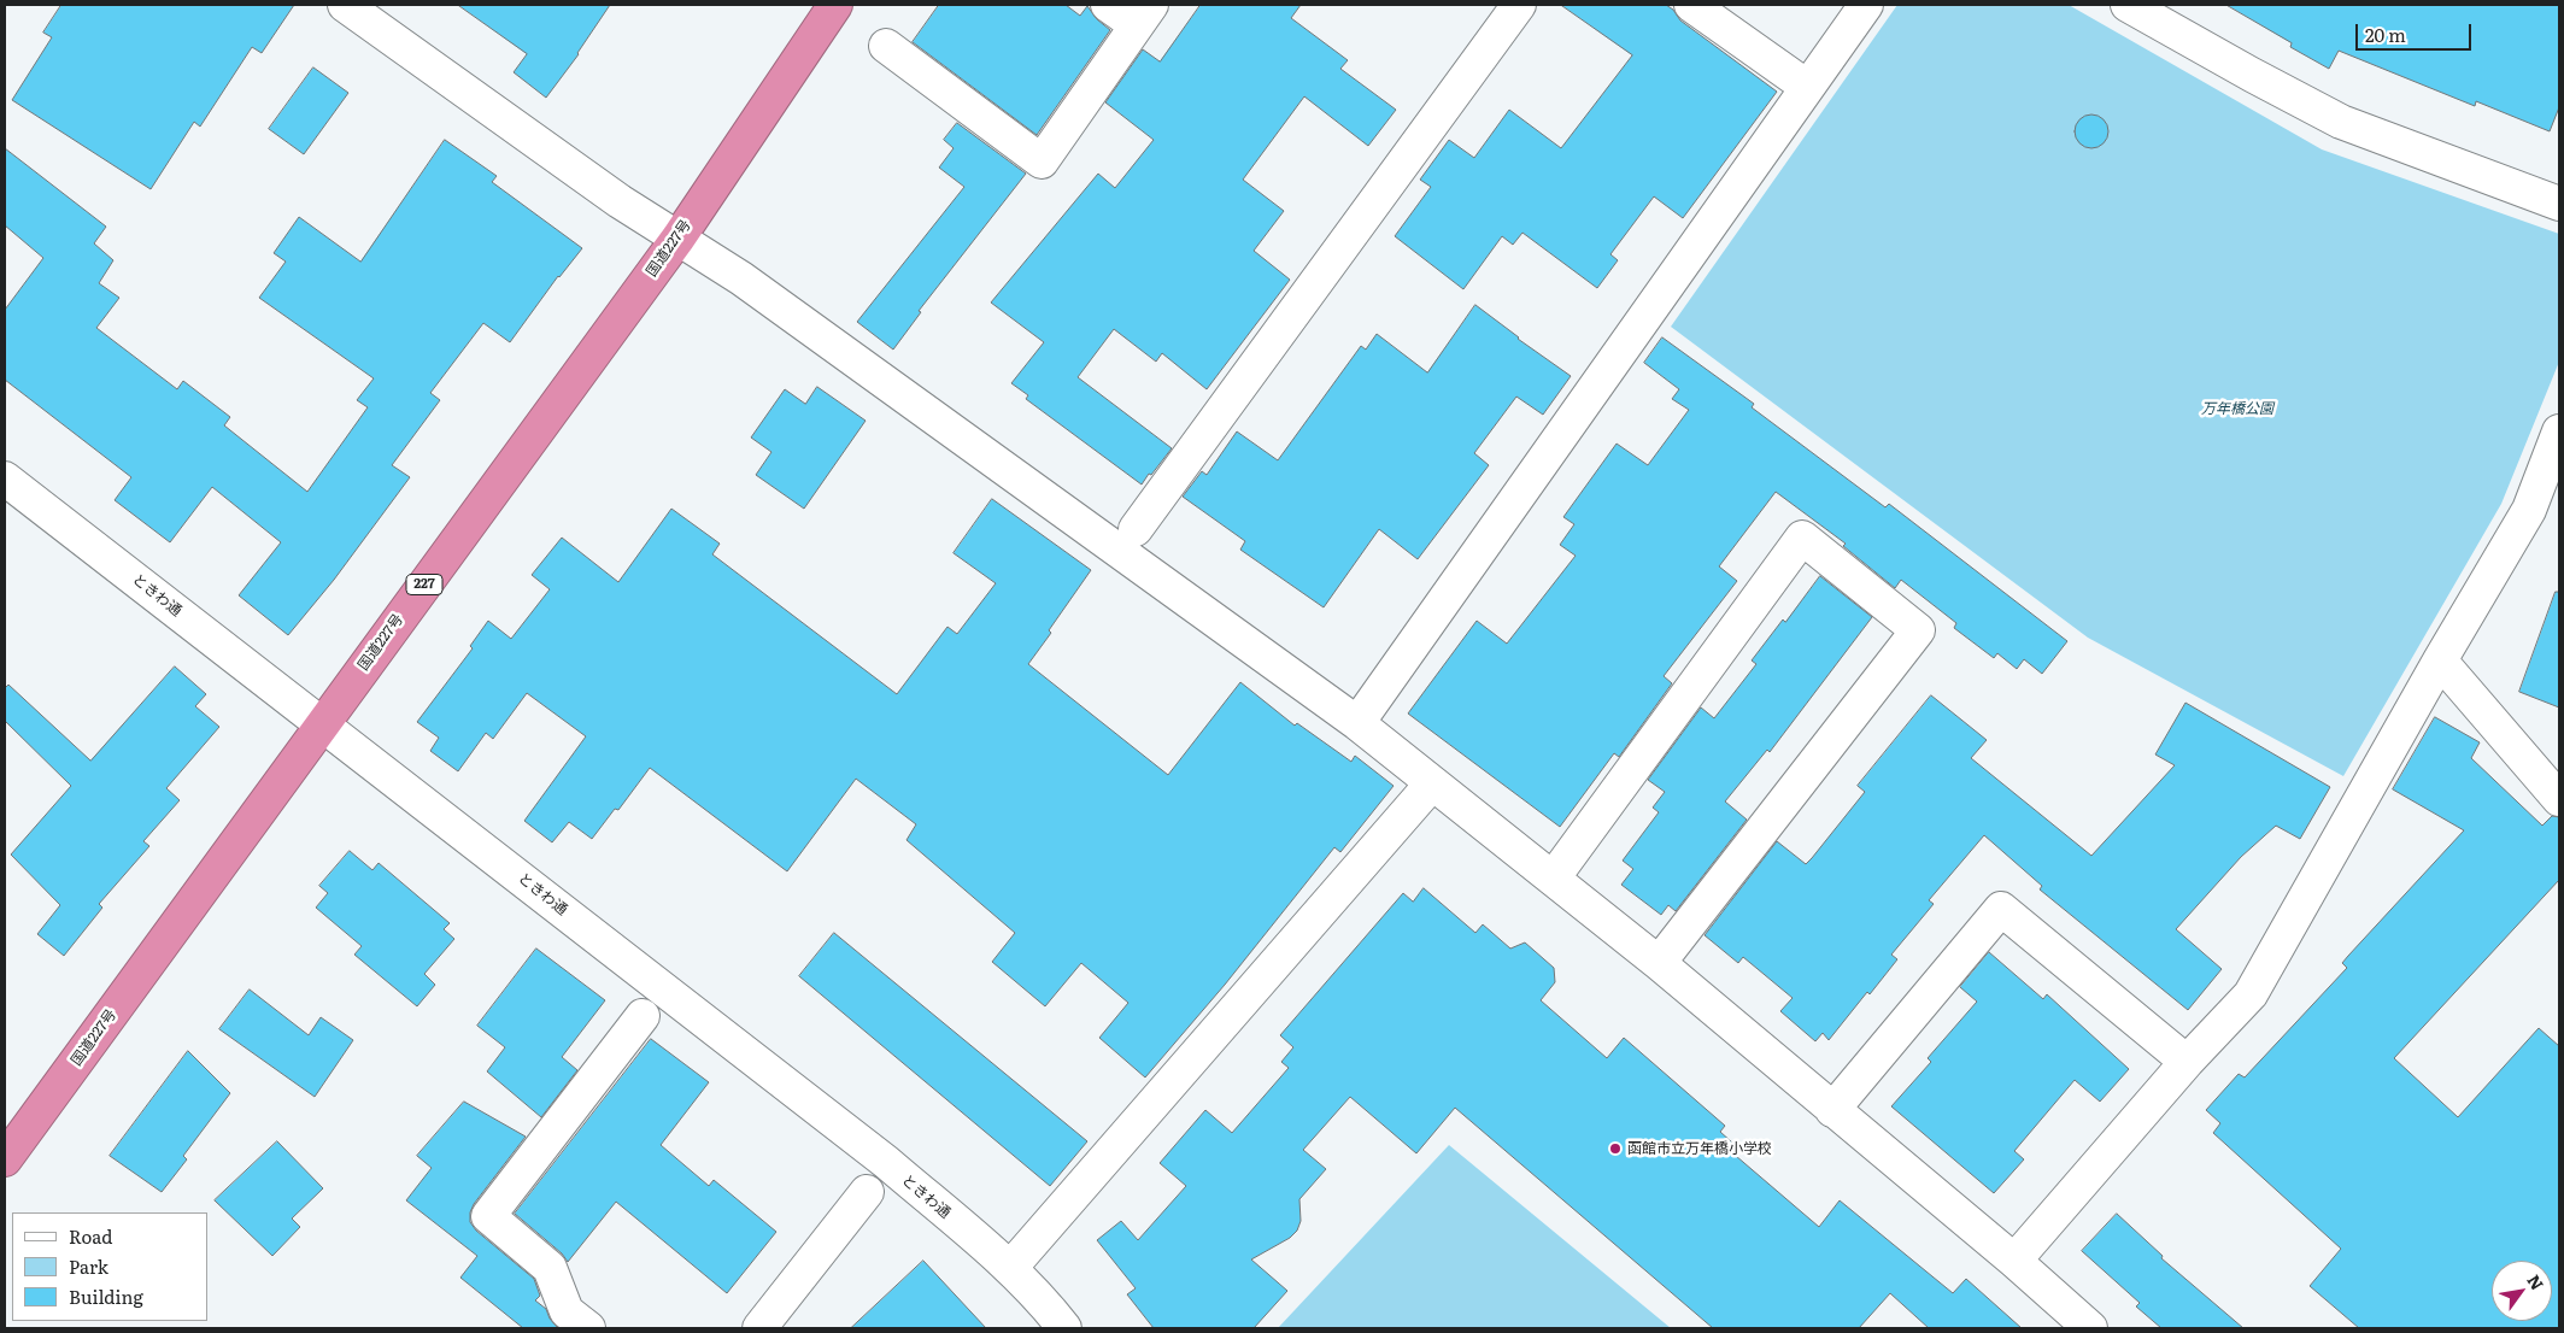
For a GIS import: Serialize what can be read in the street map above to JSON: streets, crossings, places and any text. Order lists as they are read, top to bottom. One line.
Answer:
{"streets":{"highway":["国道227号","227"],"street":["ときわ通"]},"crossings":[["国道227号","ときわ通"]],"parks":["万年橋公園"],"places":["函館市立万年橋小学校"],"legend":["Road","Park","Building"],"scale_bar":"20 m","north":"top right"}
